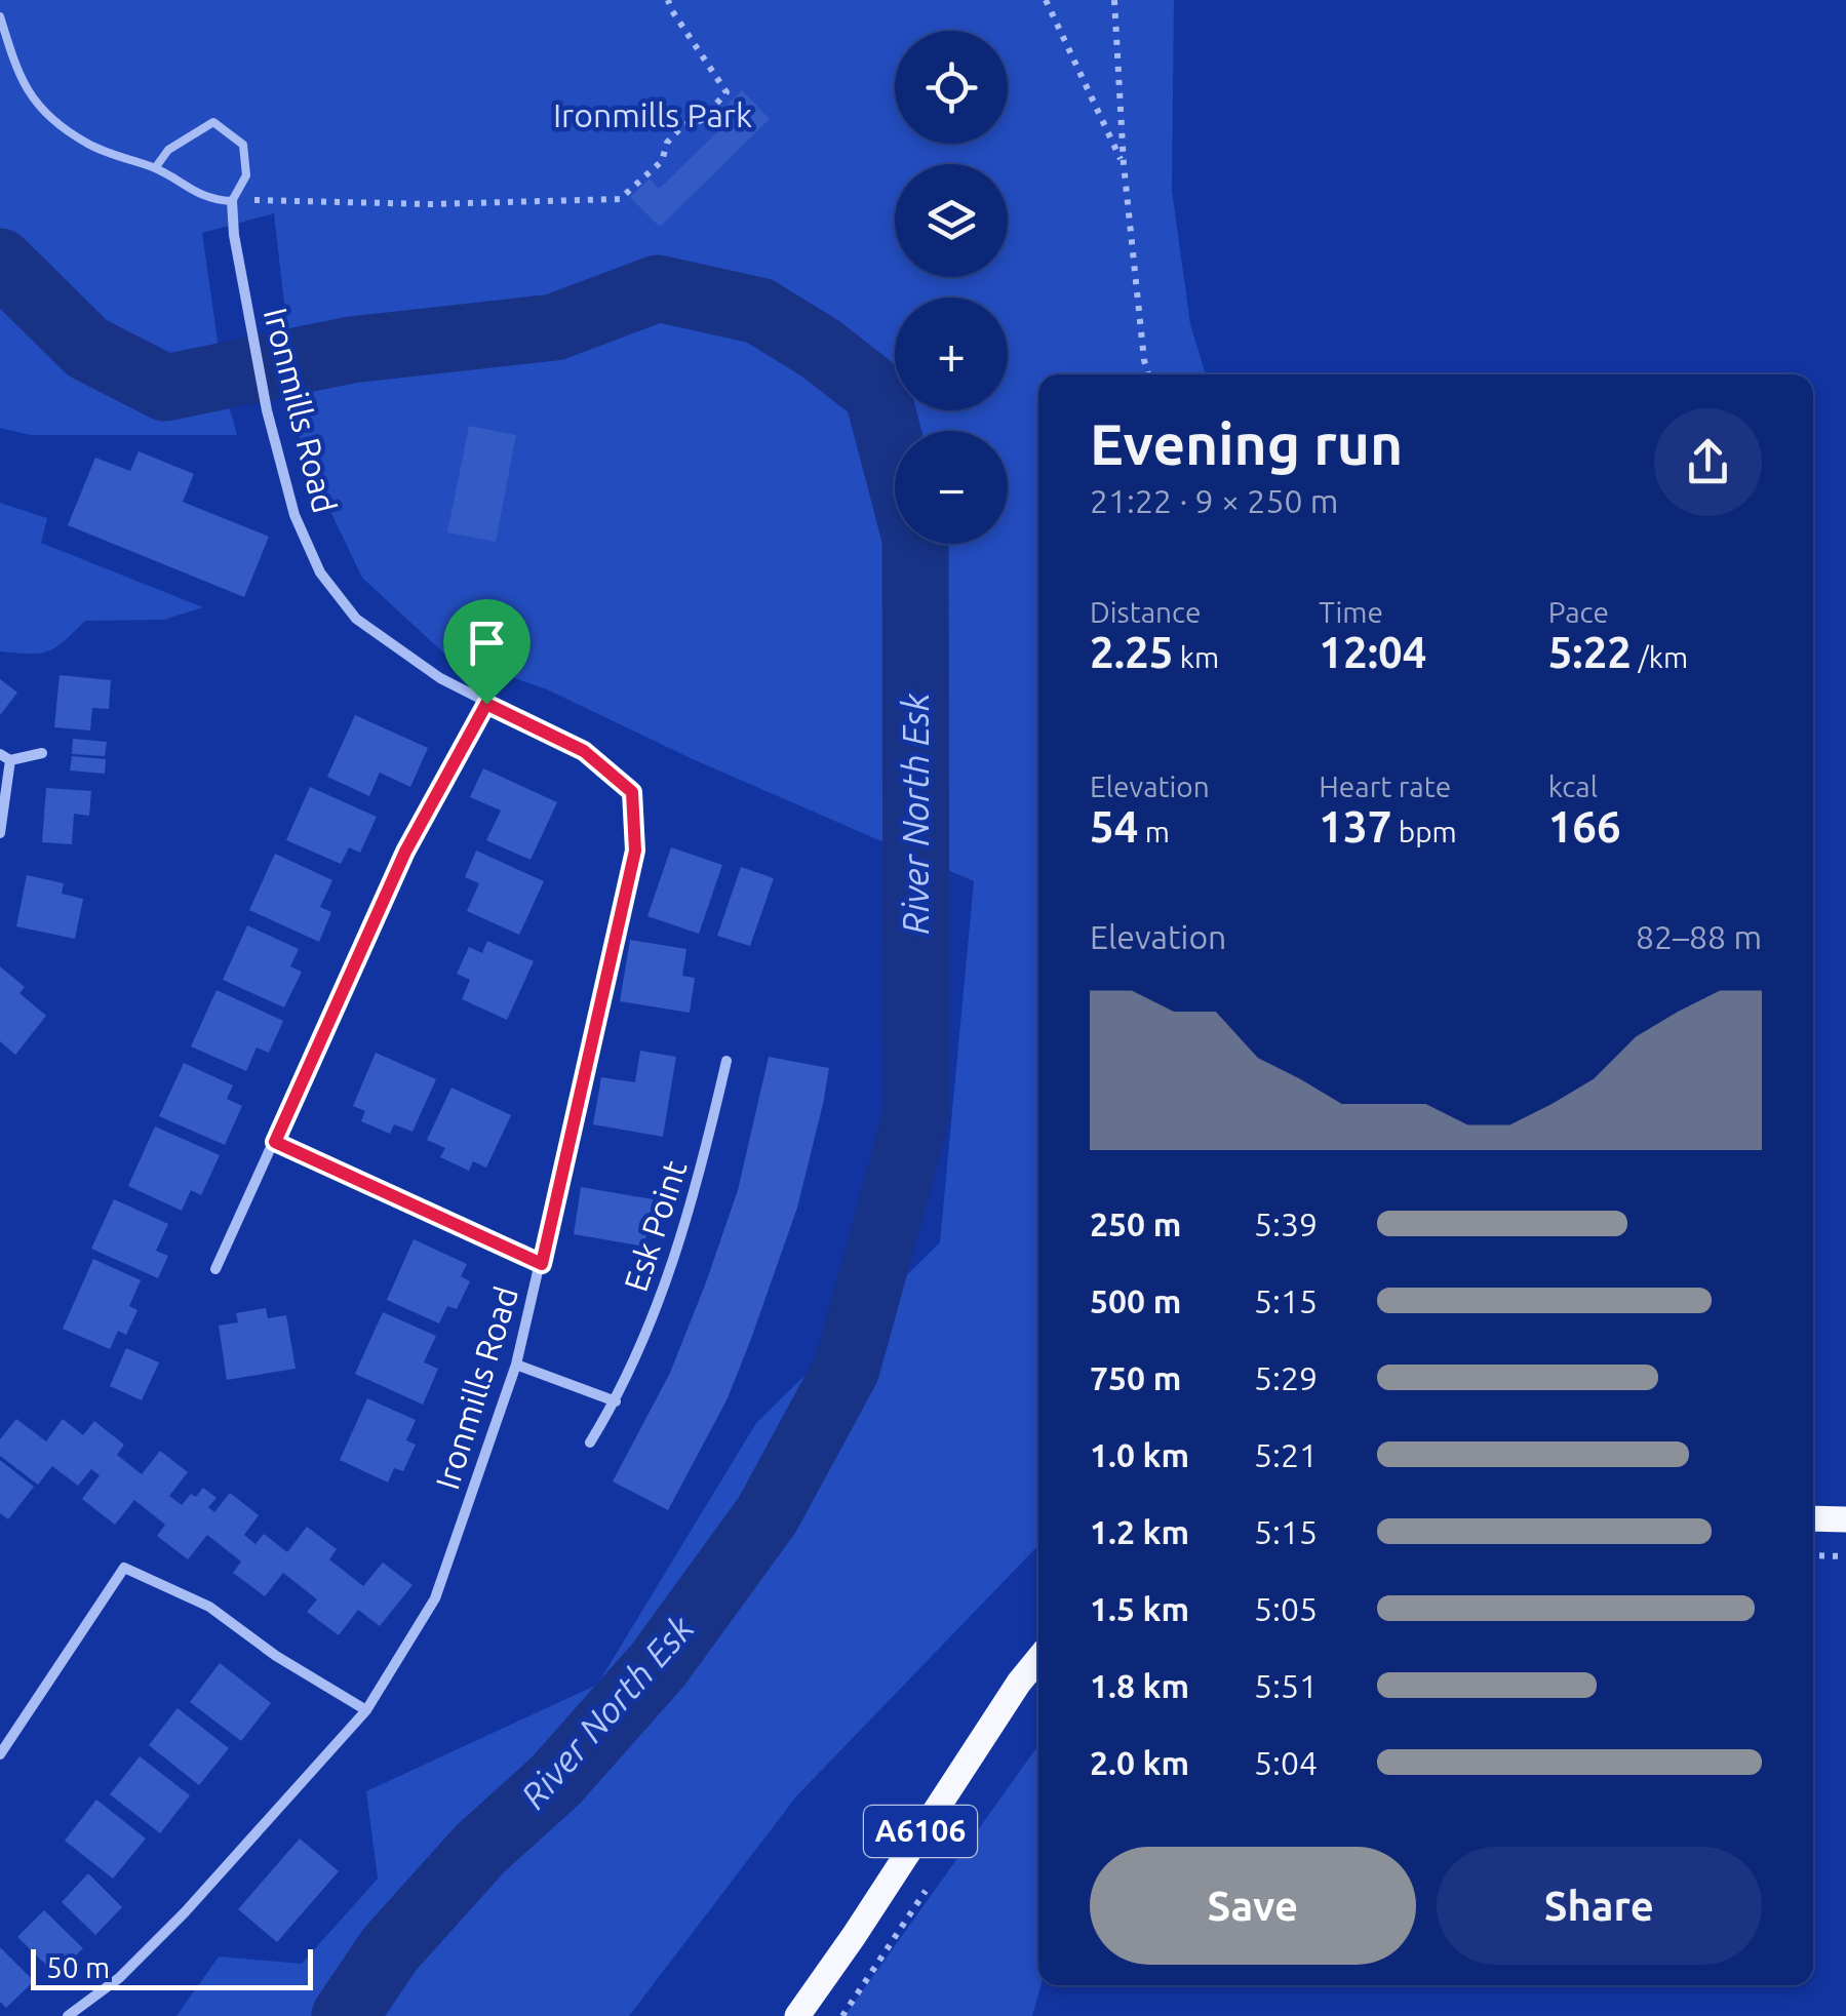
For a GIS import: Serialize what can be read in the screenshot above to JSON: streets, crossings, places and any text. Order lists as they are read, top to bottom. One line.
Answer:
{"streets":{"main road":["A6106"],"street":["Ironmills Road","Esk Point"]},"water":["River North Esk"],"parks":["Ironmills Park"],"scale_bar":"50 m","page":{"map_buttons":["+","−"],"heading":["Evening run","21:22 · 9 × 250 m"],"stats":[["Distance","2.25 km"],["Time","12:04"],["Pace","5:22 /km"],["Elevation","54 m"],["Heart rate","137 bpm"],["kcal","166"]],"chart":["Elevation","82–88 m"],"list":[{"name":"250 m","note":"5:39"},{"name":"500 m","note":"5:15"},{"name":"750 m","note":"5:29"},{"name":"1.0 km","note":"5:21"},{"name":"1.2 km","note":"5:15"},{"name":"1.5 km","note":"5:05"},{"name":"1.8 km","note":"5:51"},{"name":"2.0 km","note":"5:04"}],"buttons":["Save","Share"],"scale":"50 m"}}
